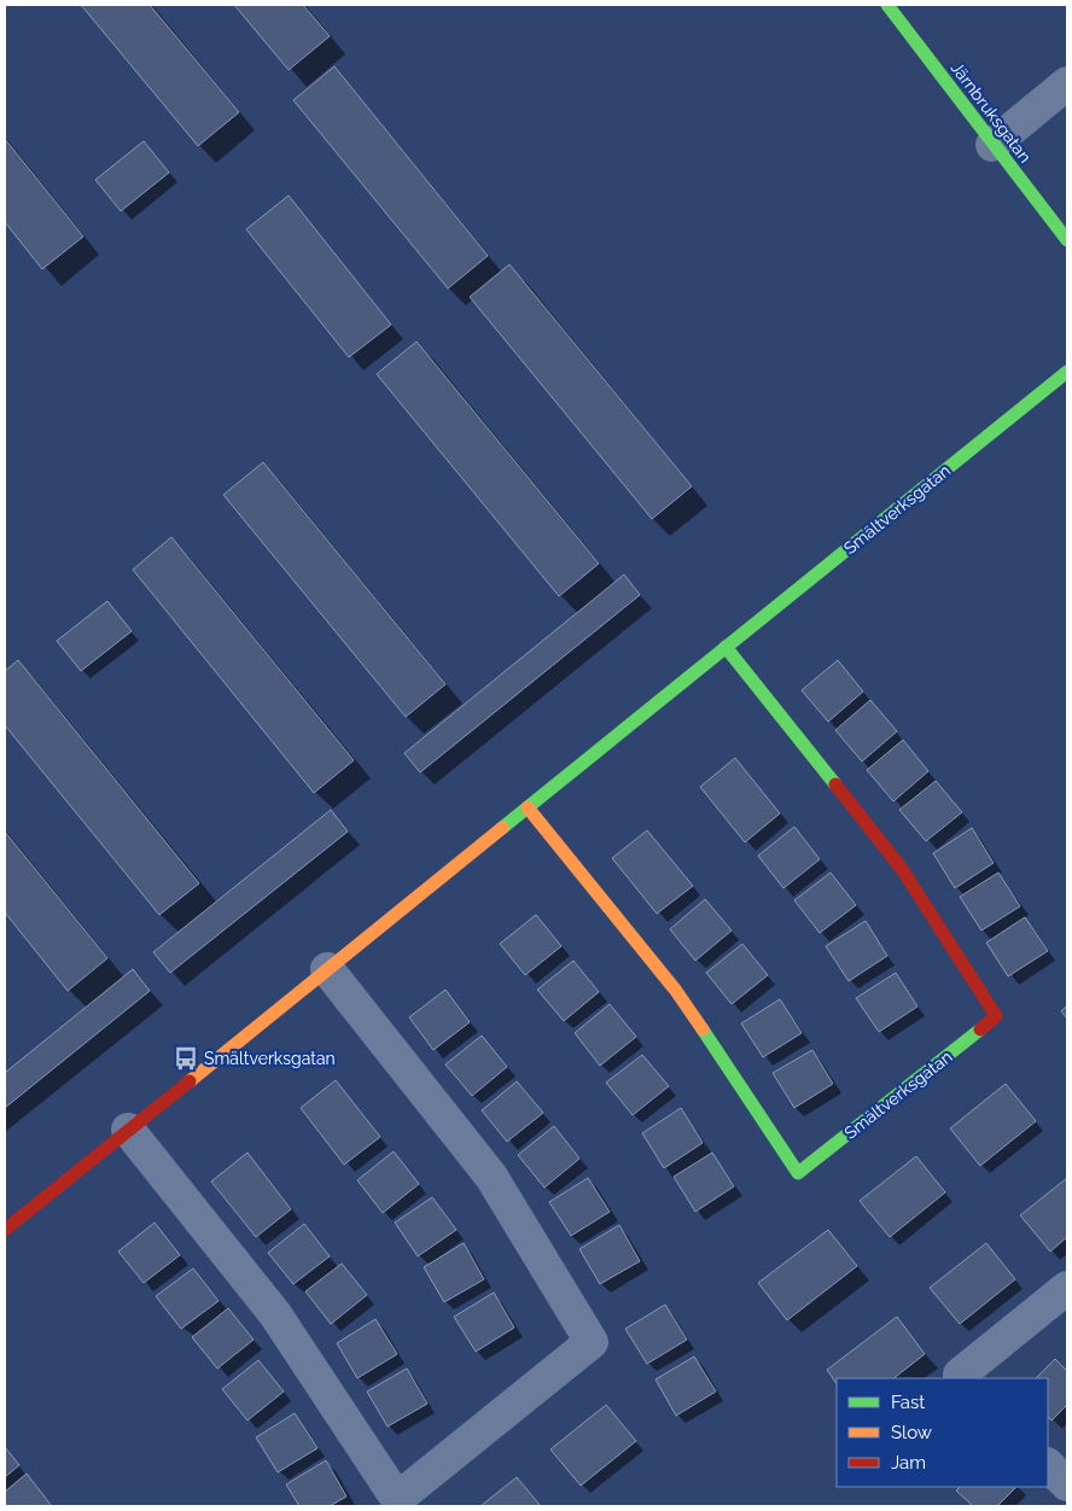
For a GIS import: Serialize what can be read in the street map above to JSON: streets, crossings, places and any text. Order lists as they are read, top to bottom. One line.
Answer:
{"streets":{"street":["Järnbruksgatan","Smältverksgatan"]},"places":{"bus stop":["Smältverksgatan"]},"legend":["Fast","Slow","Jam"]}
